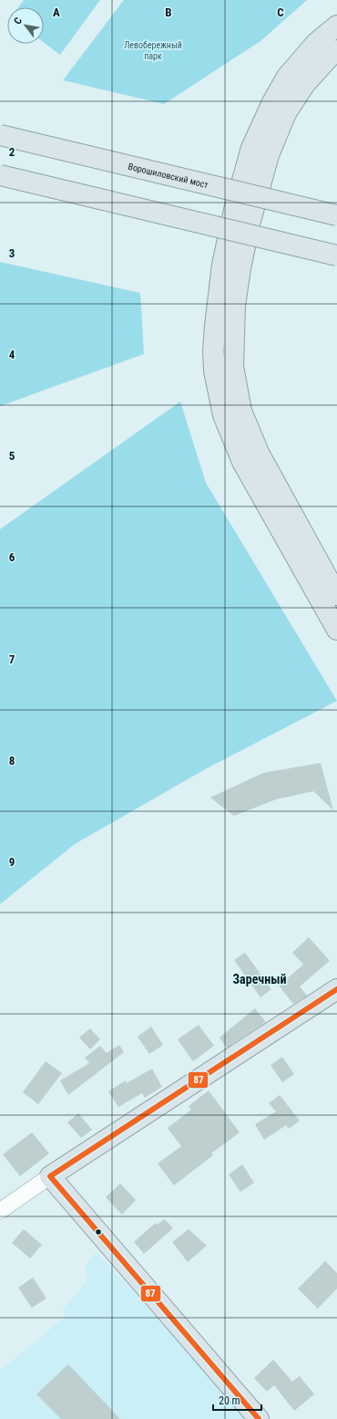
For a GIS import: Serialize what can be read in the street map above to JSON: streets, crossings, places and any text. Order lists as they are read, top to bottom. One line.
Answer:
{"streets":{"main road":["Ворошиловский мост"]},"districts":["Заречный"],"parks":["Левобережный парк"],"lines":["transit line 87"],"scale_bar":"20 m","north":"top left","grid":{"columns":["A","B","C"],"rows":["2","3","4","5","6","7","8","9"]}}
